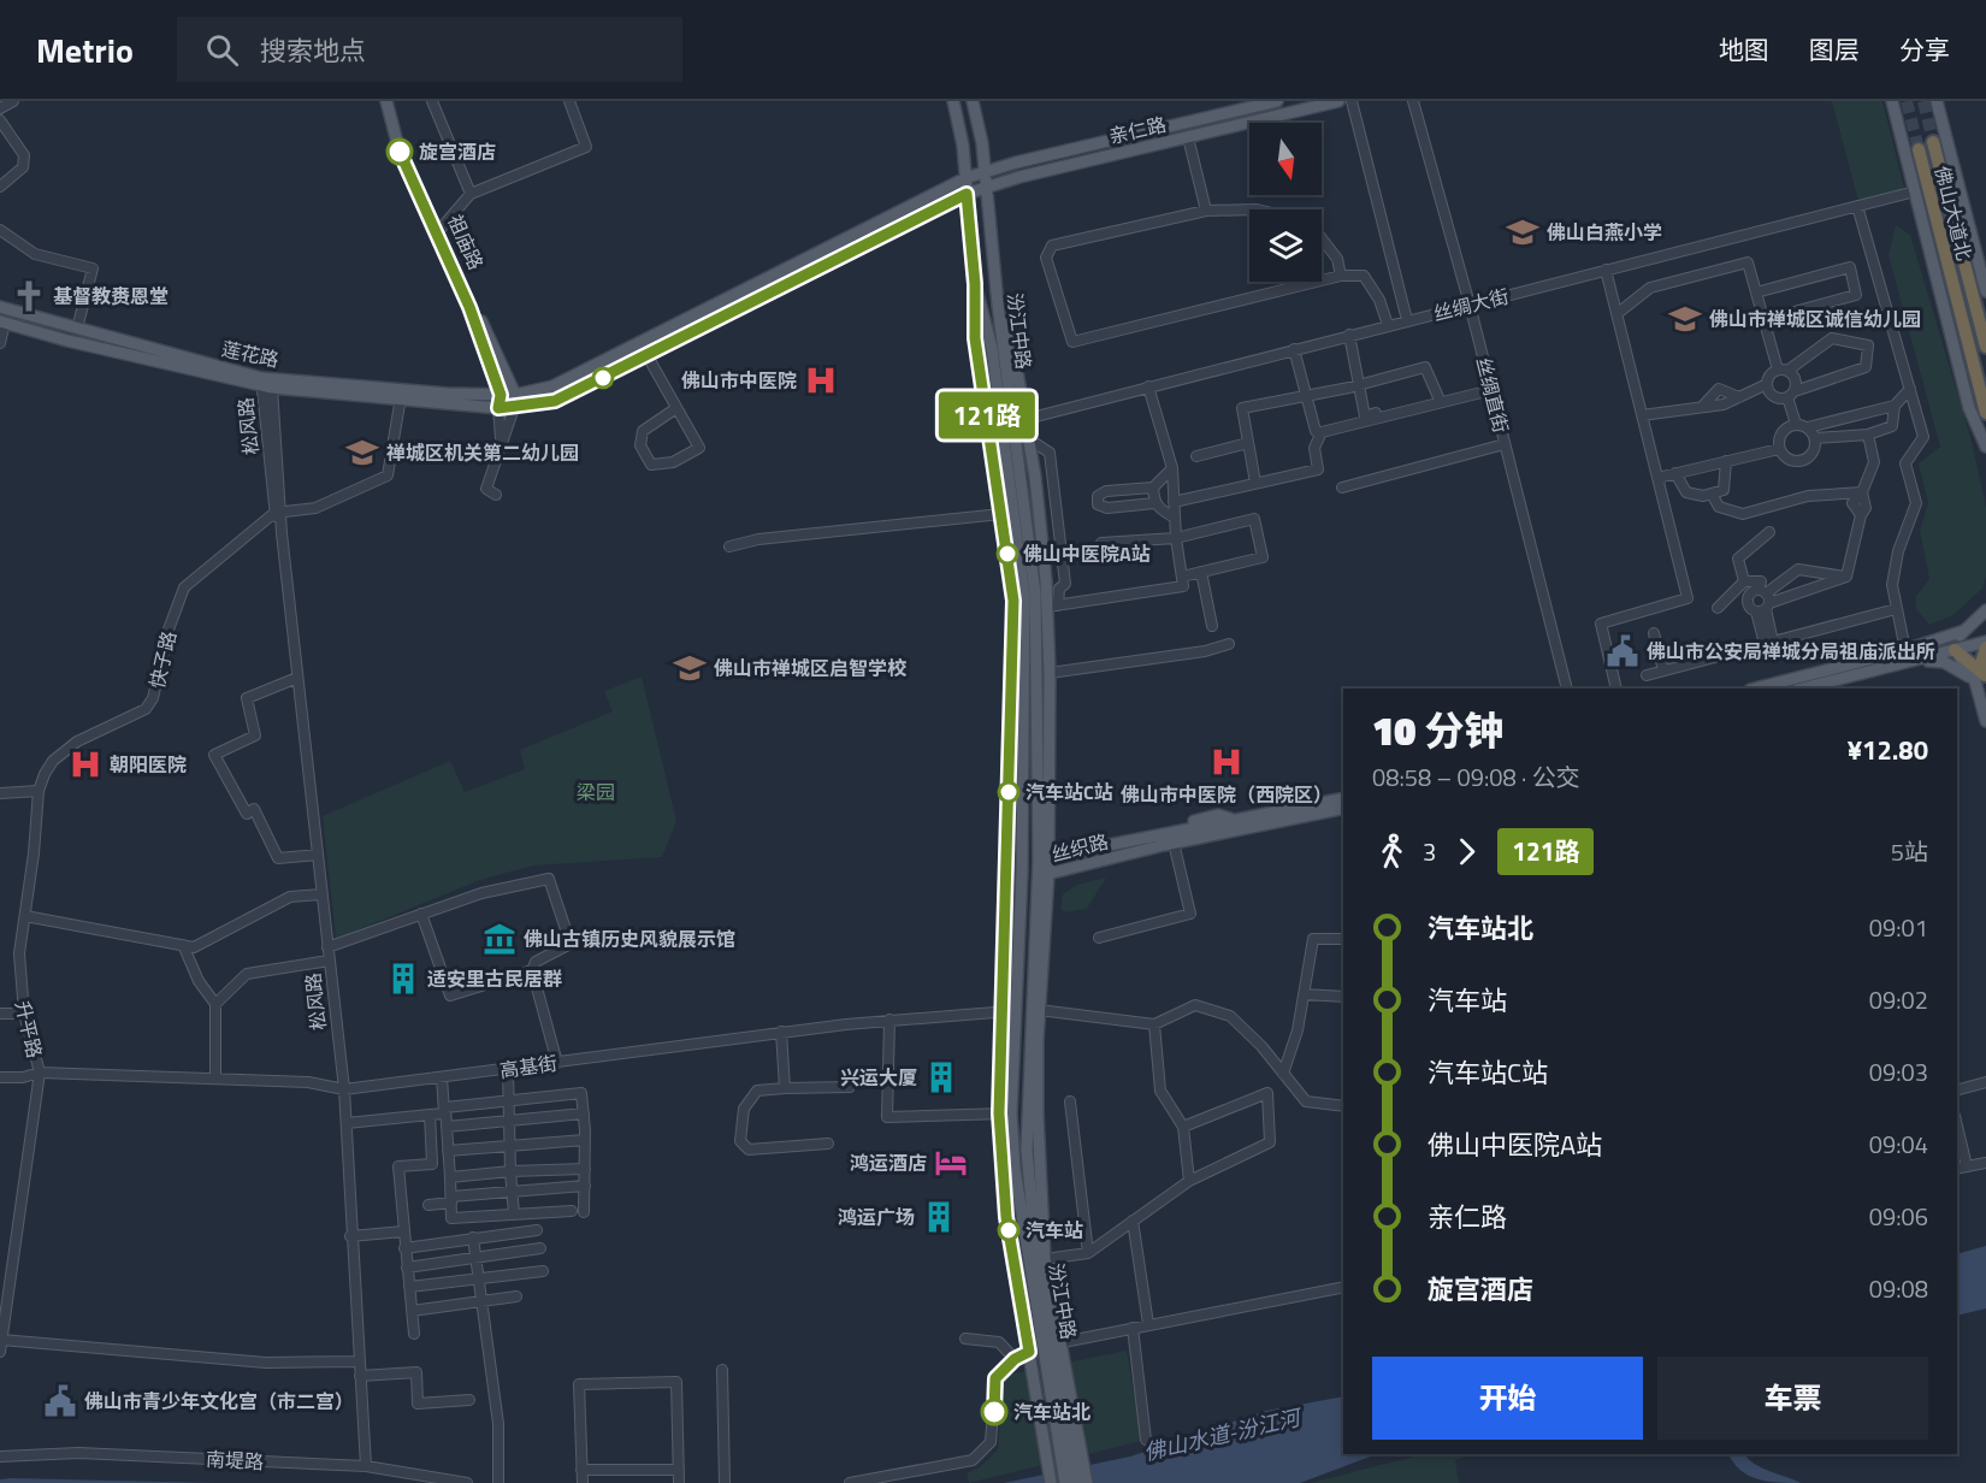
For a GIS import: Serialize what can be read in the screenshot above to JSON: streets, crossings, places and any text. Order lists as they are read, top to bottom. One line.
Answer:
{"streets":{"highway":["佛山大道北"],"main road":["亲仁路","祖庙路","汾江中路","莲花路","丝织路"],"street":["丝绸大街","丝绸直街","松风路","快子路","升平路","高基街","南堤路"]},"crossings":[["亲仁路","汾江中路"],["佛山大道北","丝绸大街"],["祖庙路","莲花路"],["丝绸大街","丝绸直街"],["汾江中路","丝织路"],["汾江中路","高基街"],["莲花路","松风路"],["松风路","快子路"],["松风路","高基街"],["松风路","南堤路"],["快子路","升平路"],["升平路","高基街"]],"water":["佛山水道-汾江河"],"parks":["梁园"],"places":{"other":["旋宫酒店","佛山中医院A站","汽车站C站","汽车站","汽车站北"],"school or university":["佛山白燕小学","佛山市禅城区诚信幼儿园","禅城区机关第二幼儿园","佛山市禅城区启智学校"],"church":["基督教赉恩堂"],"hospital":["佛山市中医院","佛山市中医院（西院区）","朝阳医院"],"public building":["佛山市公安局禅城分局祖庙派出所","佛山市青少年文化宫（市二宫）"],"museum":["佛山古镇历史风貌展示馆"],"building":["适安里古民居群","兴运大厦","鸿运广场"],"hotel":["鸿运酒店"]},"lines":["bus line 121路"],"north":"bottom","page":{"header":"Metrio","search":"搜索地点","nav":["地图","图层","分享"],"on_map":"121路","heading":["10 分钟","08:58 – 09:08 · 公交","¥12.80"],"legs":["3","121路","5站"],"list":[{"name":"汽车站北","value":"09:01"},{"name":"汽车站","value":"09:02"},{"name":"汽车站C站","value":"09:03"},{"name":"佛山中医院A站","value":"09:04"},{"name":"亲仁路","value":"09:06"},{"name":"旋宫酒店","value":"09:08"}],"buttons":["开始","车票"]}}
